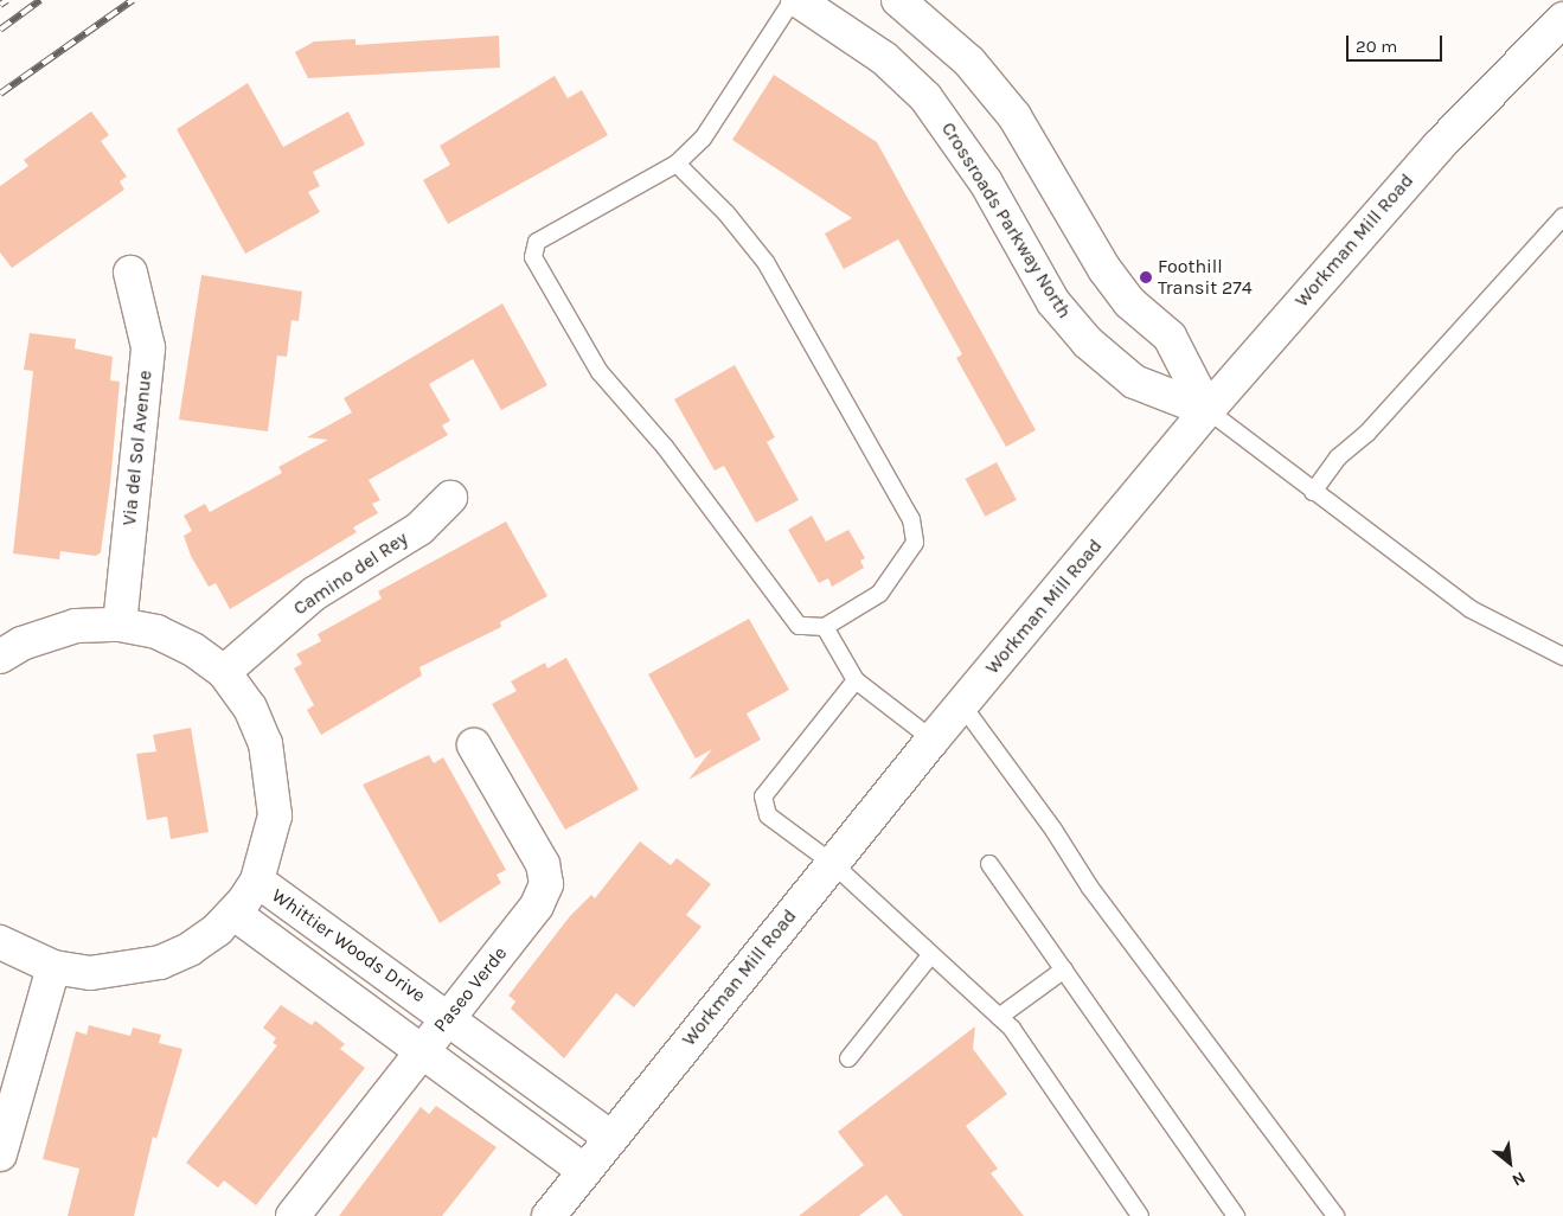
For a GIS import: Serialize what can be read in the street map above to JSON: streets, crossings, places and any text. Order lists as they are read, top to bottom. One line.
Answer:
{"streets":{"street":["Crossroads Parkway North","Workman Mill Road","Via del Sol Avenue","Camino del Rey","Whittier Woods Drive","Paseo Verde"]},"crossings":[["Crossroads Parkway North","Workman Mill Road"],["Workman Mill Road","Whittier Woods Drive"],["Whittier Woods Drive","Paseo Verde"]],"places":["Foothill Transit 274"],"scale_bar":"20 m","north":"bottom right"}
